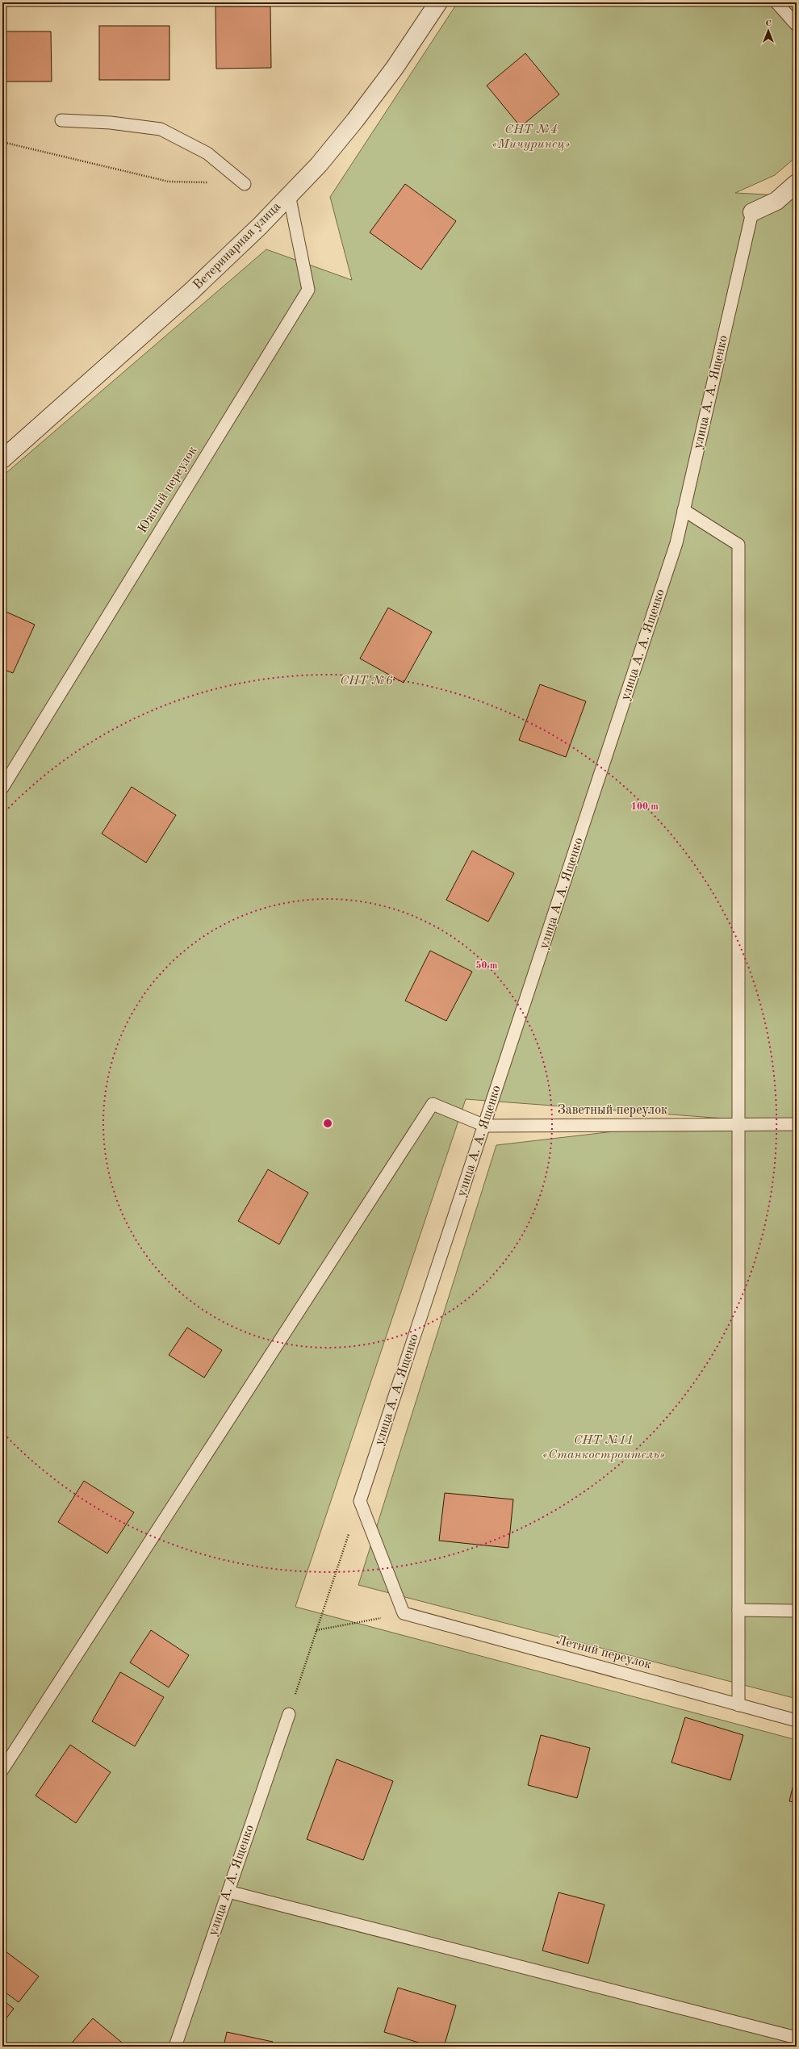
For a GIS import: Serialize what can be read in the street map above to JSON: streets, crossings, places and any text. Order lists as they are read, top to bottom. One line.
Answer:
{"streets":{"street":["Ветеринарная улица","улица А. А. Ященко"],"lane":["Южный переулок","Заветный переулок","Летний переулок"]},"crossings":[["Ветеринарная улица","Южный переулок"],["улица А. А. Ященко","Заветный переулок"]],"parks":["СНТ №4 «Мичуринец»","СНТ №6","СНТ №11 «Станкостроитель»"],"north":"top","rings":["100 m","50 m"]}
